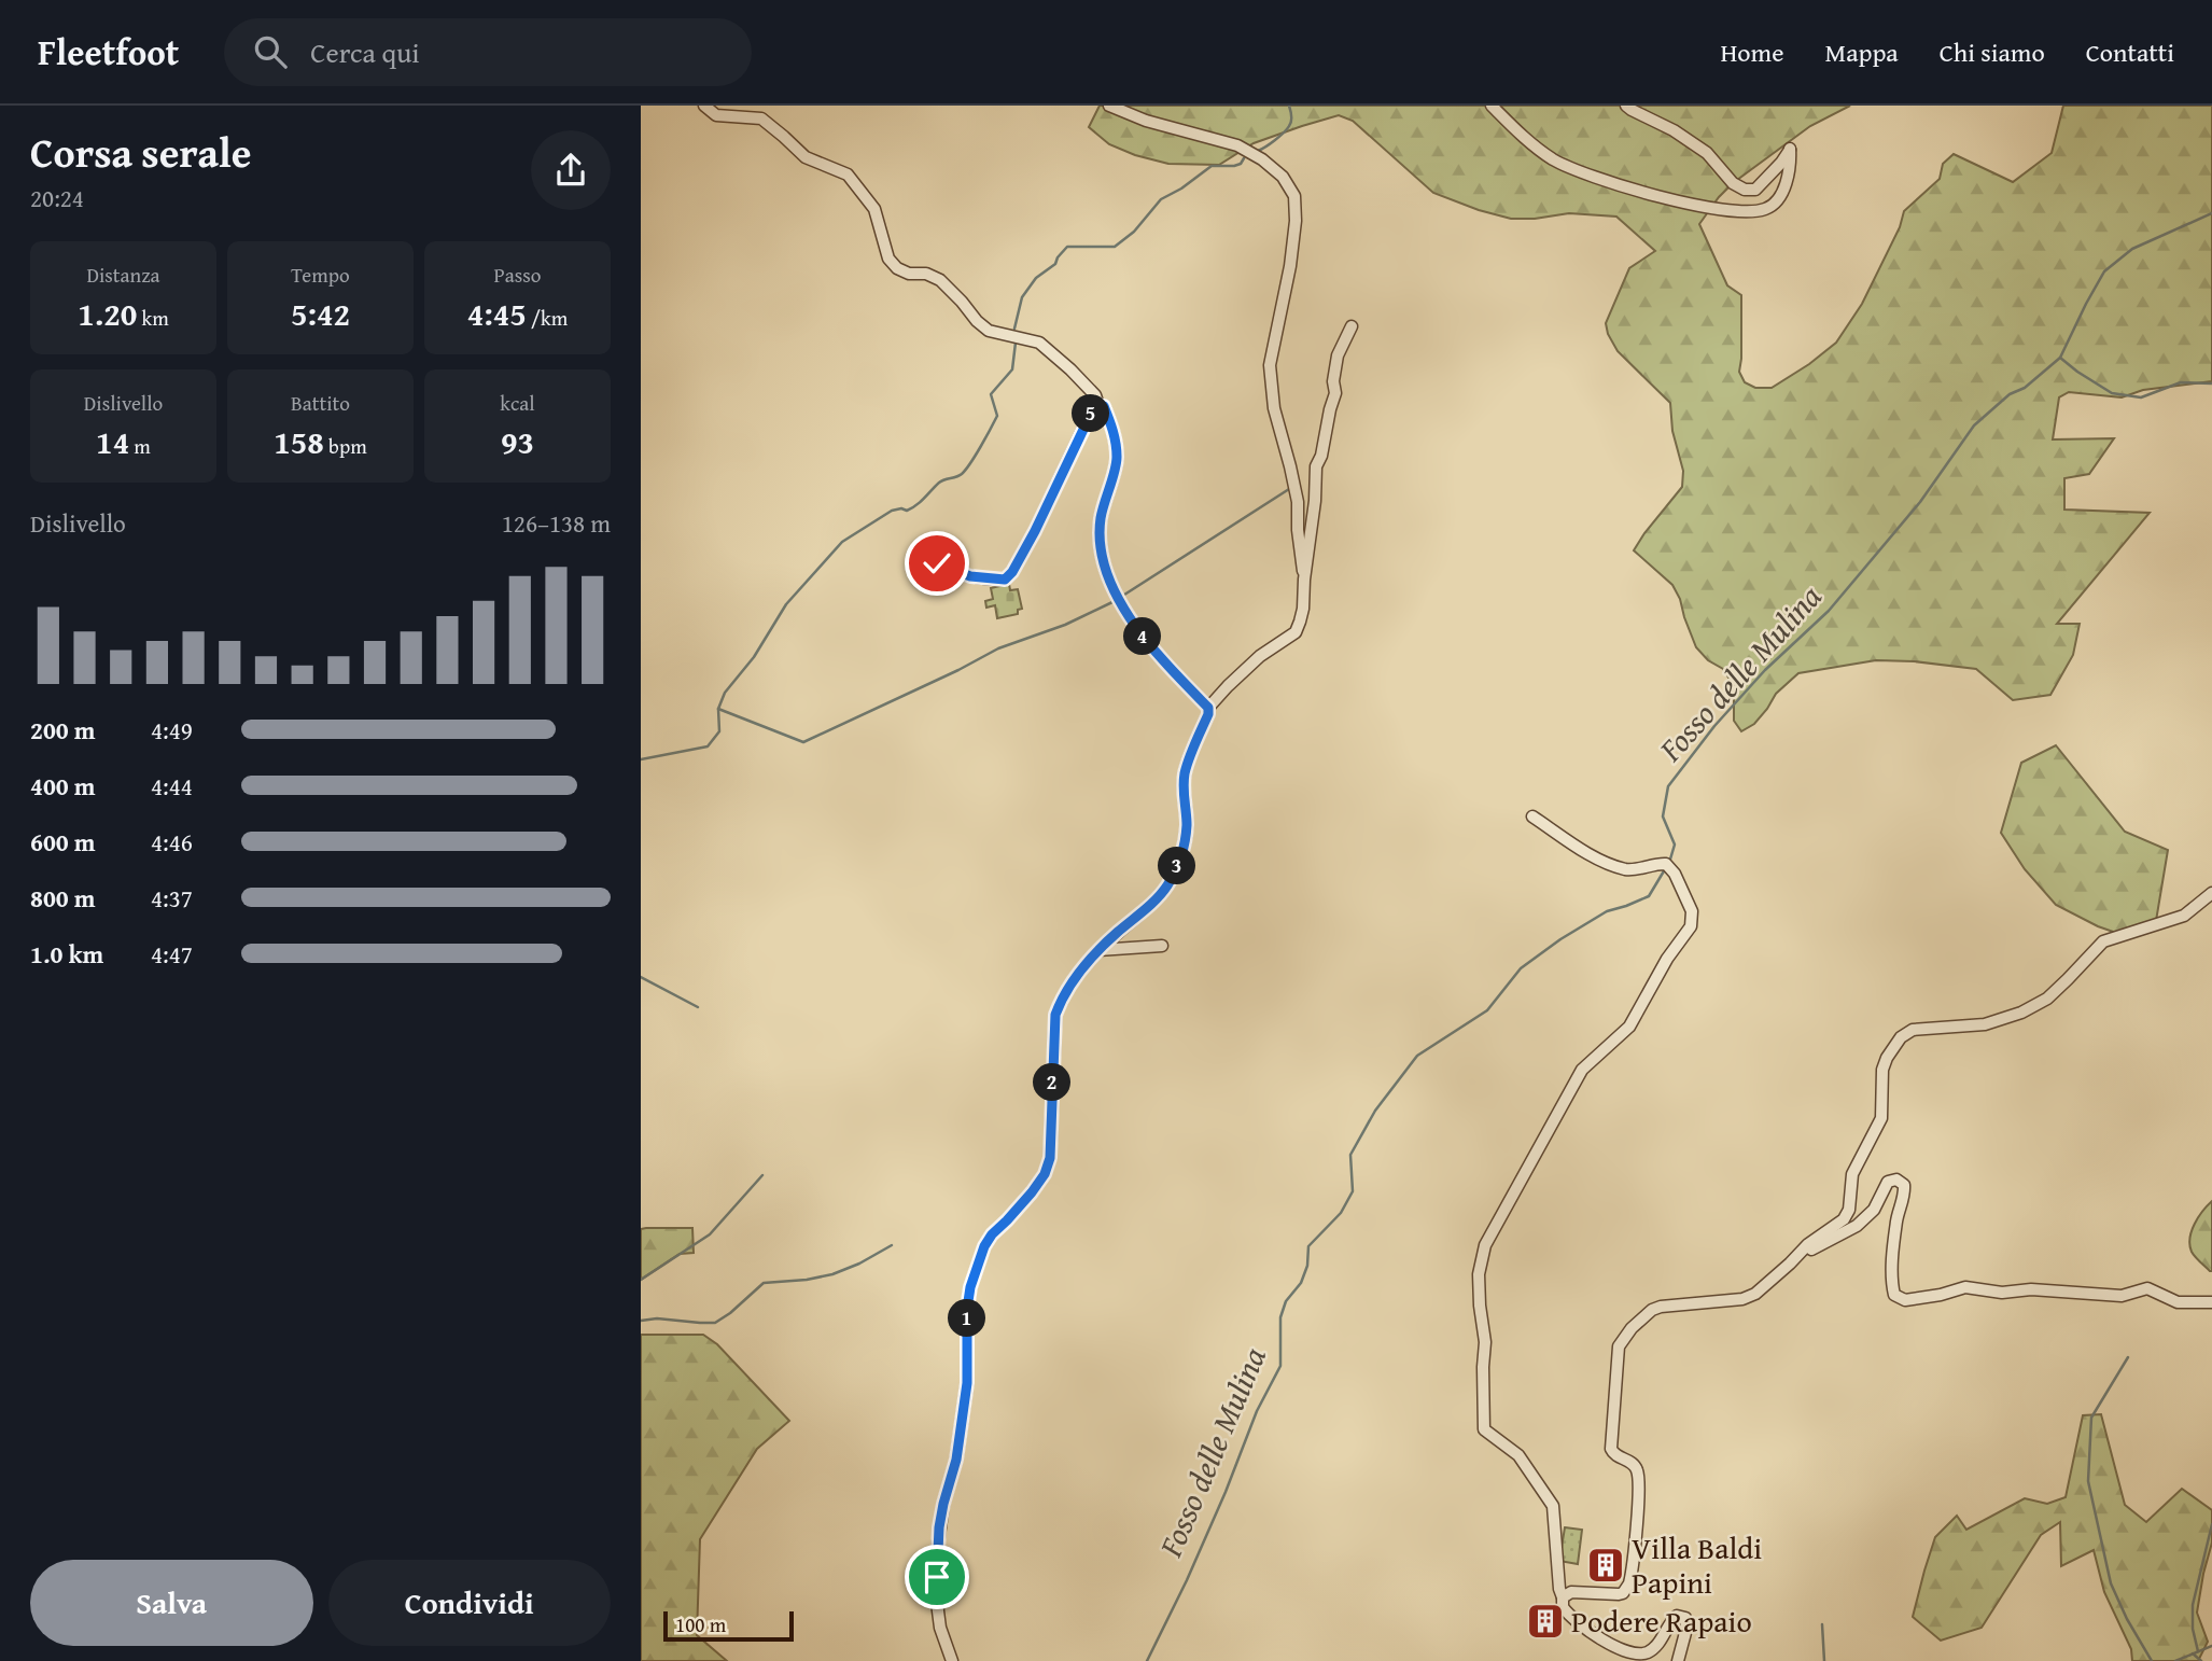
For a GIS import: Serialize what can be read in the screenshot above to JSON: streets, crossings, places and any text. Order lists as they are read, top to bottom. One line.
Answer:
{"water":["Fosso delle Mulina"],"places":{"building":["Villa Baldi Papini","Podere Rapaio"]},"scale_bar":"100 m","page":{"header":"Fleetfoot","search":"Cerca qui","nav":["Home","Mappa","Chi siamo","Contatti"],"heading":["Corsa serale","20:24"],"stats":[["Distanza","1.20 km"],["Tempo","5:42"],["Passo","4:45 /km"],["Dislivello","14 m"],["Battito","158 bpm"],["kcal","93"]],"pins":["5","4","3","2","1"],"chart":["Dislivello","126–138 m"],"list":[{"name":"200 m","note":"4:49"},{"name":"400 m","note":"4:44"},{"name":"600 m","note":"4:46"},{"name":"800 m","note":"4:37"},{"name":"1.0 km","note":"4:47"}],"buttons":["Salva","Condividi"],"scale":"100 m"}}
